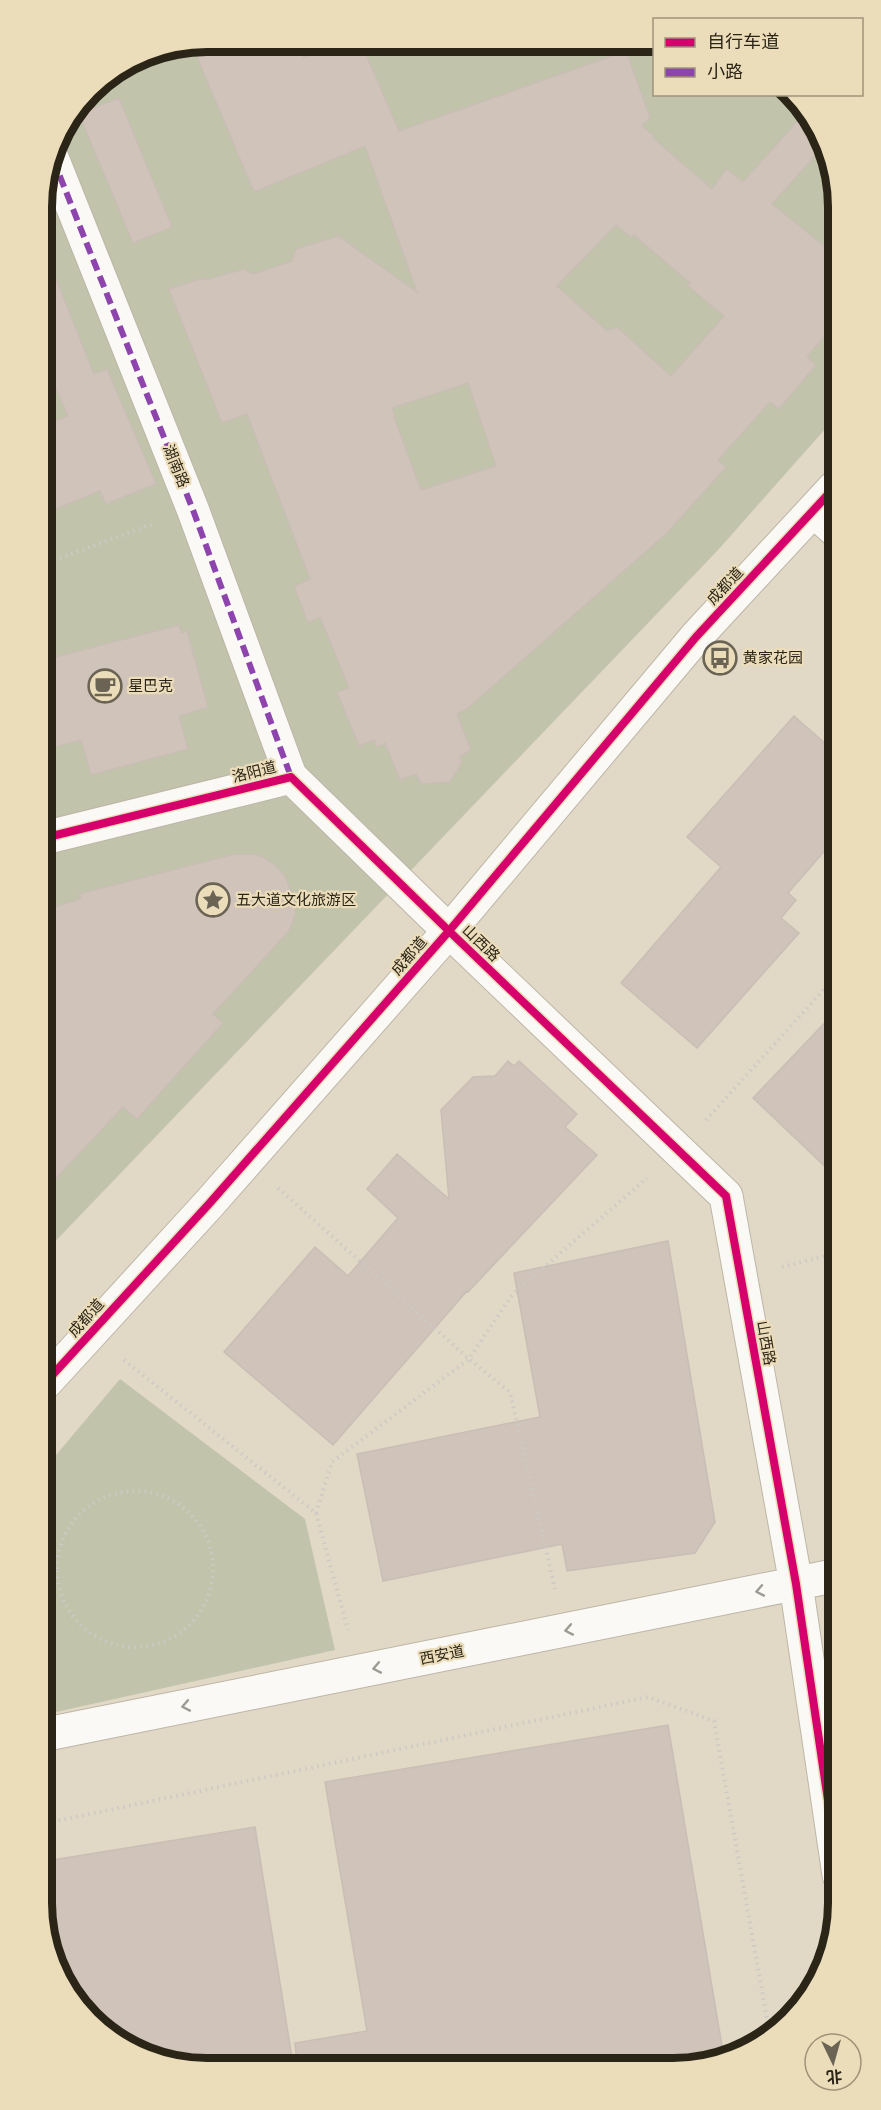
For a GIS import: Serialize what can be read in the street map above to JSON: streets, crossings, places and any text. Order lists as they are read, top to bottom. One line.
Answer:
{"streets":{"street":["湖南路","成都道","洛阳道","山西路","西安道"]},"crossings":[["湖南路","洛阳道"],["成都道","洛阳道"],["成都道","山西路"],["洛阳道","山西路"],["山西路","西安道"]],"one_way":["西安道"],"places":{"bus stop":["黄家花园"],"cafe":["星巴克"],"place":["五大道文化旅游区"]},"legend":["自行车道","小路"],"north":"bottom"}
